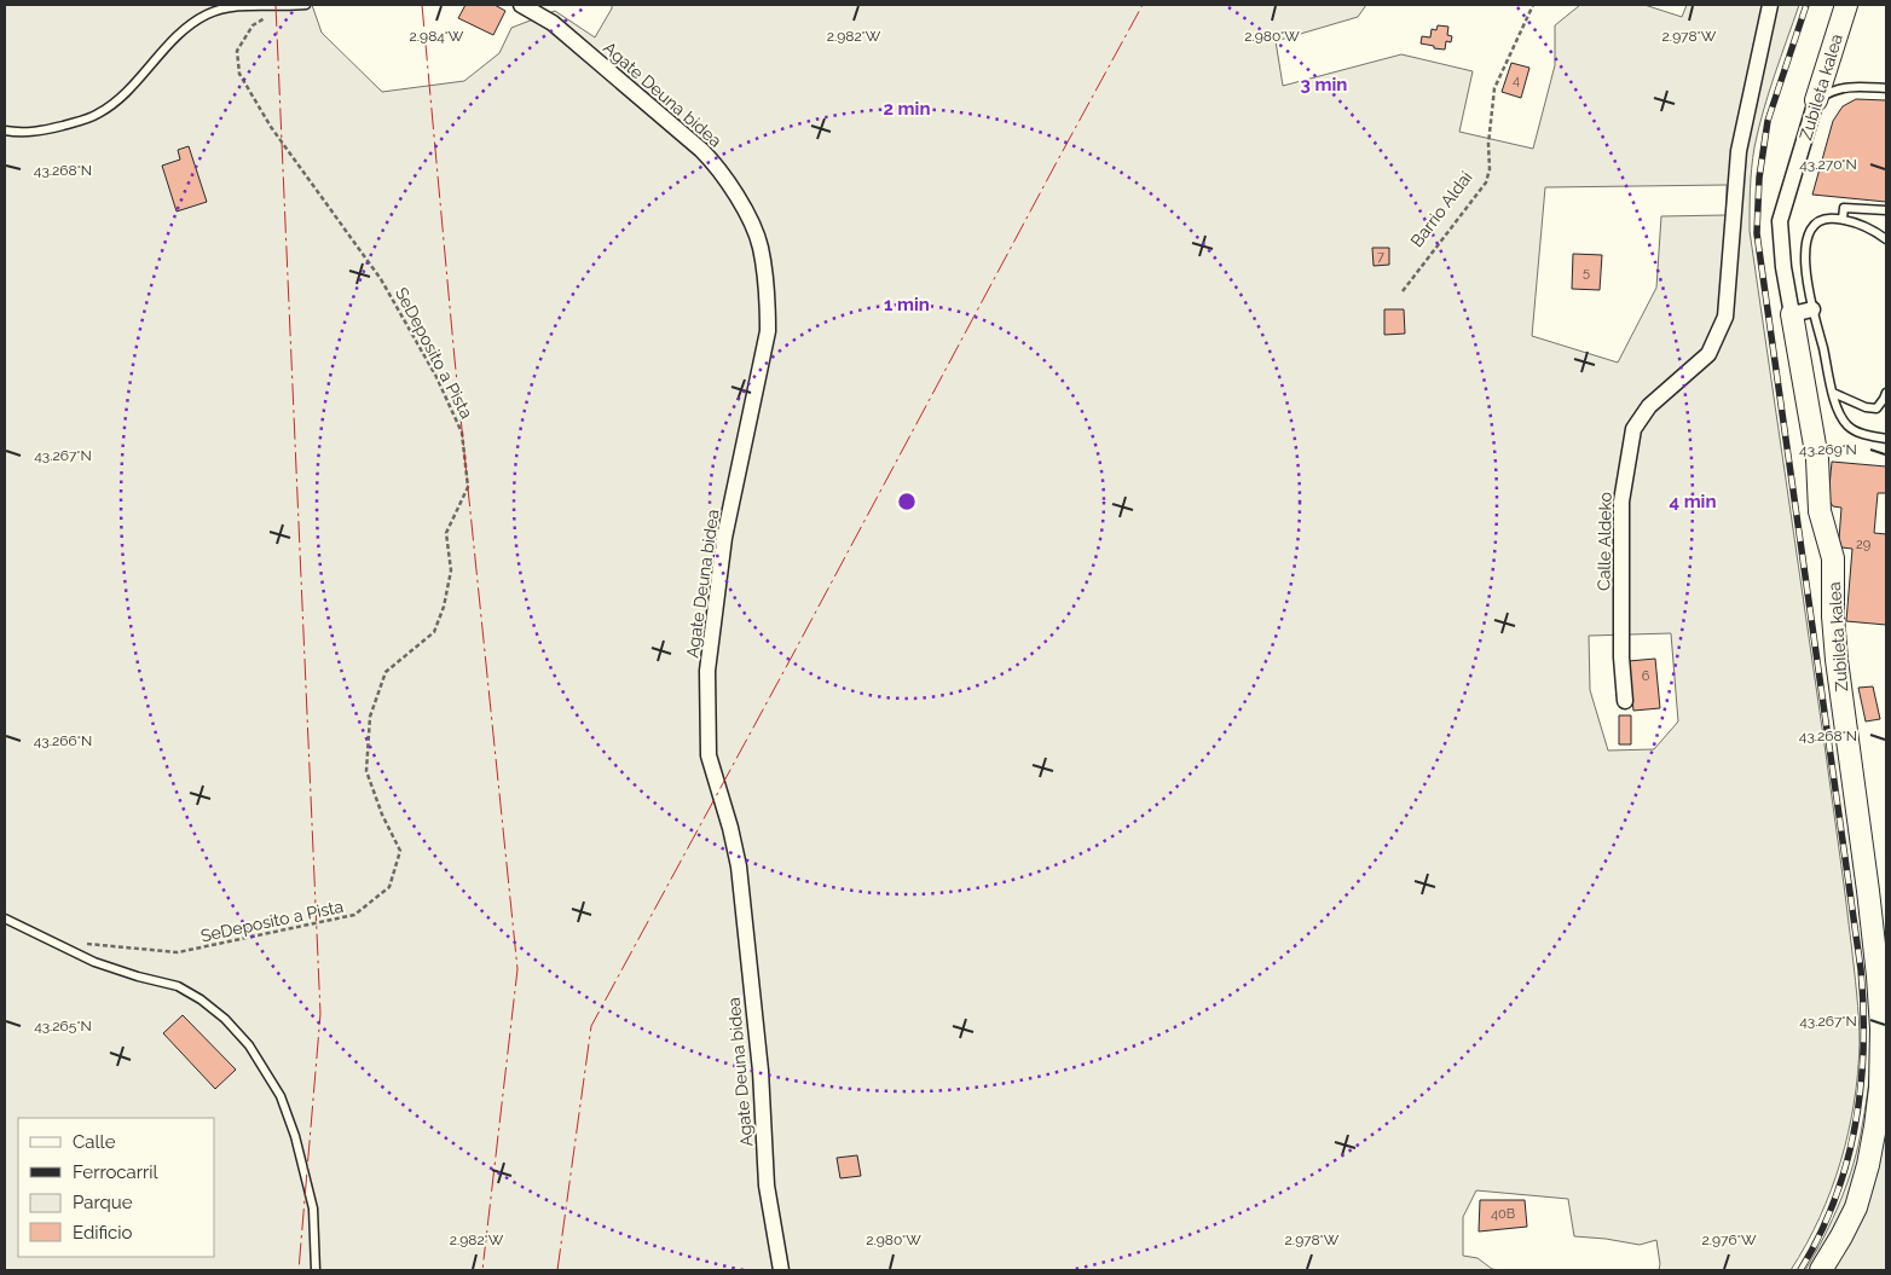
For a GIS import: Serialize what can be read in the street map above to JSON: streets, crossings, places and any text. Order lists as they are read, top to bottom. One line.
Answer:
{"streets":{"street":["Zubileta kalea","Agate Deuna bidea","Calle Aldeko"],"path":["Barrio Aldai","SeDeposito a Pista"]},"house_numbers":["4","7","5","29","6","40B"],"legend":["Calle","Ferrocarril","Parque","Edificio"],"coordinates":["2.984°W","2.982°W","2.980°W","2.978°W","43.270°N","43.268°N","43.269°N","43.267°N","43.266°N","43.265°N","2.976°W"],"rings":["3 min","2 min","1 min","4 min"]}
